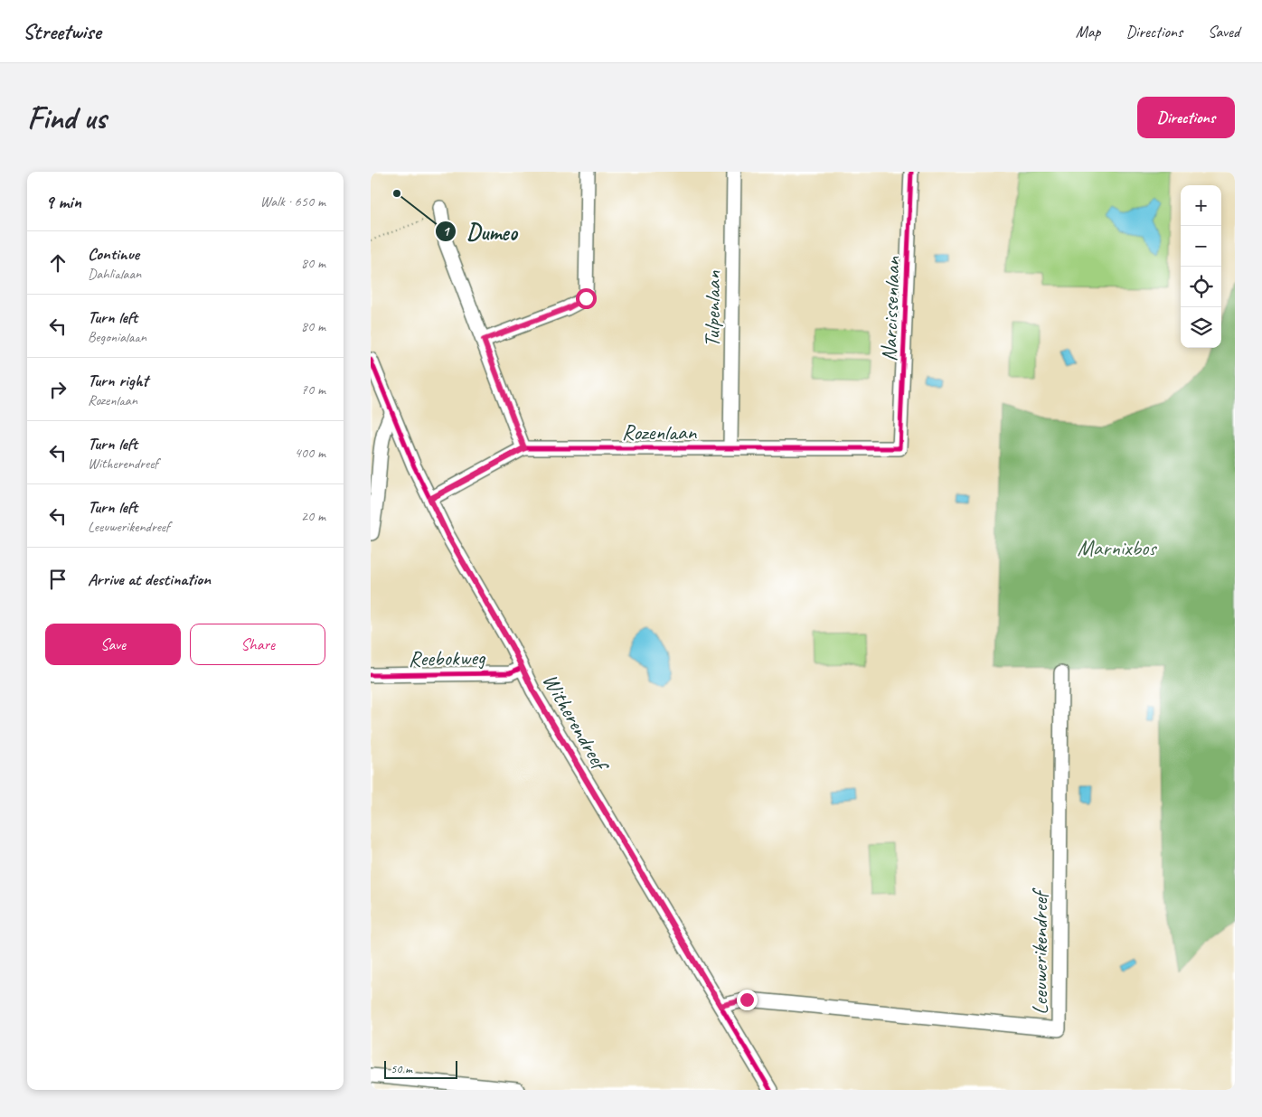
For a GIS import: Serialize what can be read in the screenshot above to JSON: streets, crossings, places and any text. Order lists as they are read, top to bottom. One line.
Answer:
{"streets":{"street":["Tulpenlaan","Narcissenlaan","Rozenlaan","Reebokweg","Witherendreef","Leeuwerikendreef"]},"crossings":[["Tulpenlaan","Rozenlaan"],["Narcissenlaan","Rozenlaan"],["Rozenlaan","Witherendreef"],["Reebokweg","Witherendreef"],["Witherendreef","Leeuwerikendreef"]],"parks":["Marnixbos"],"places":["Dumeo"],"scale_bar":"50 m","page":{"header":"Streetwise","nav":["Map","Directions","Saved"],"buttons":["Directions",["Save","Share"]],"title":"Find us","heading":["9 min","Walk · 650 m"],"map_buttons":["+","−"],"list":[["Continue","Dahlialaan","80 m"],["Turn left","Begonialaan","80 m"],["Turn right","Rozenlaan","70 m"],["Turn left","Witherendreef","400 m"],["Turn left","Leeuwerikendreef","20 m"],"Arrive at destination"],"scale":"50 m"}}
